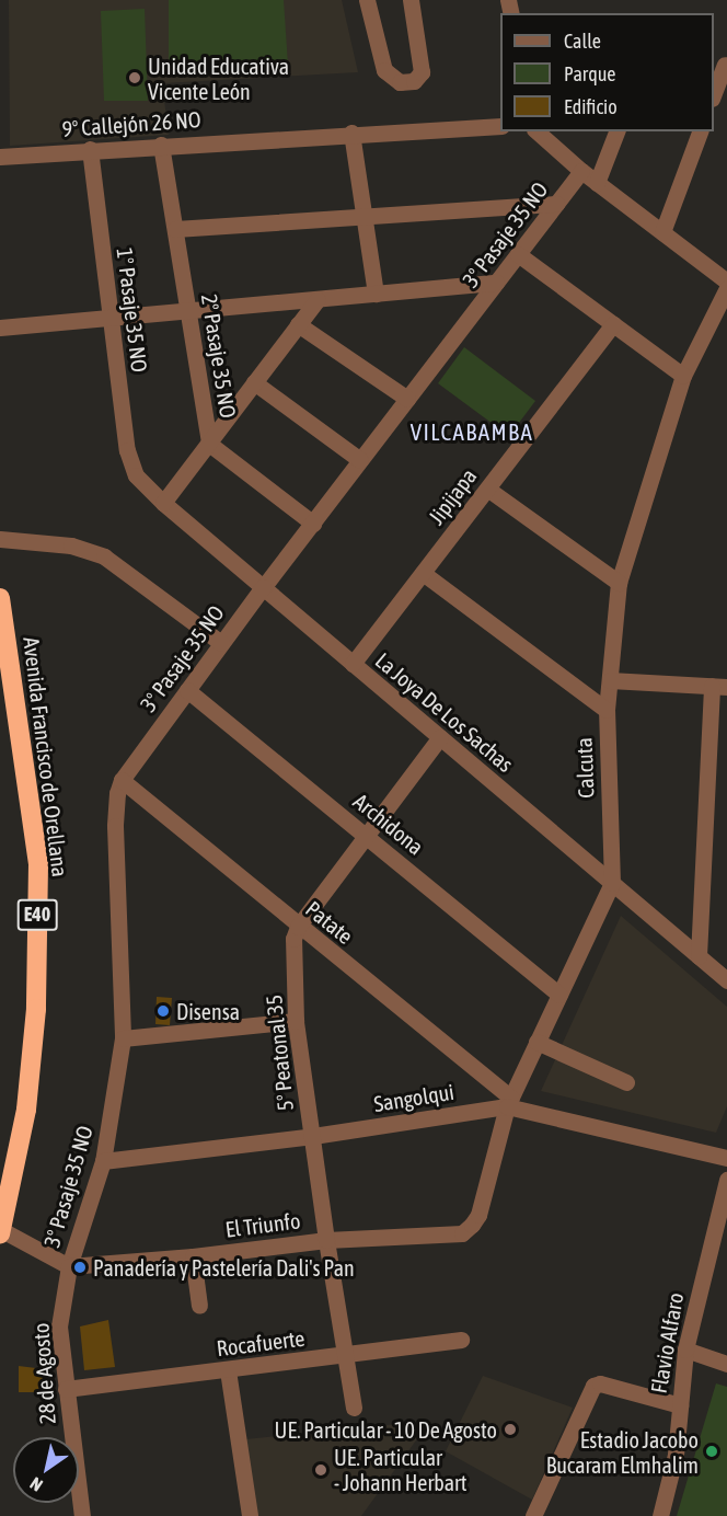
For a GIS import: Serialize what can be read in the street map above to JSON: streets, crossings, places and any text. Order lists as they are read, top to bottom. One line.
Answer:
{"streets":{"highway":["Avenida Francisco de Orellana","E40"],"street":["9° Callejón 26 NO","3° Pasaje 35 NO","1° Pasaje 35 NO","2° Pasaje 35 NO","Jipijapa","La Joya De Los Sachas","Calcuta","Archidona","Patate","5° Peatonal 35","Sangolqui","El Triunfo","Rocafuerte","Flavio Alfaro","28 de Agosto"]},"crossings":[["9° Callejón 26 NO","1° Pasaje 35 NO"],["9° Callejón 26 NO","2° Pasaje 35 NO"],["3° Pasaje 35 NO","2° Pasaje 35 NO"],["3° Pasaje 35 NO","La Joya De Los Sachas"],["3° Pasaje 35 NO","Archidona"],["3° Pasaje 35 NO","Patate"],["3° Pasaje 35 NO","Sangolqui"],["3° Pasaje 35 NO","El Triunfo"],["3° Pasaje 35 NO","28 de Agosto"],["1° Pasaje 35 NO","La Joya De Los Sachas"],["Jipijapa","La Joya De Los Sachas"],["La Joya De Los Sachas","Calcuta"],["Calcuta","Archidona"],["Calcuta","Patate"],["Calcuta","Sangolqui"],["Calcuta","El Triunfo"],["Patate","5° Peatonal 35"],["Patate","Sangolqui"],["5° Peatonal 35","Sangolqui"],["5° Peatonal 35","El Triunfo"],["5° Peatonal 35","Rocafuerte"],["El Triunfo","28 de Agosto"],["Rocafuerte","28 de Agosto"]],"districts":["VILCABAMBA"],"places":["Unidad Educativa Vicente León","Disensa","Panadería y Pastelería Dali's Pan","UE. Particular - 10 De Agosto","Estadio Jacobo Bucaram Elmhalim","UE. Particular - Johann Herbart"],"legend":["Calle","Parque","Edificio"],"north":"bottom left"}
